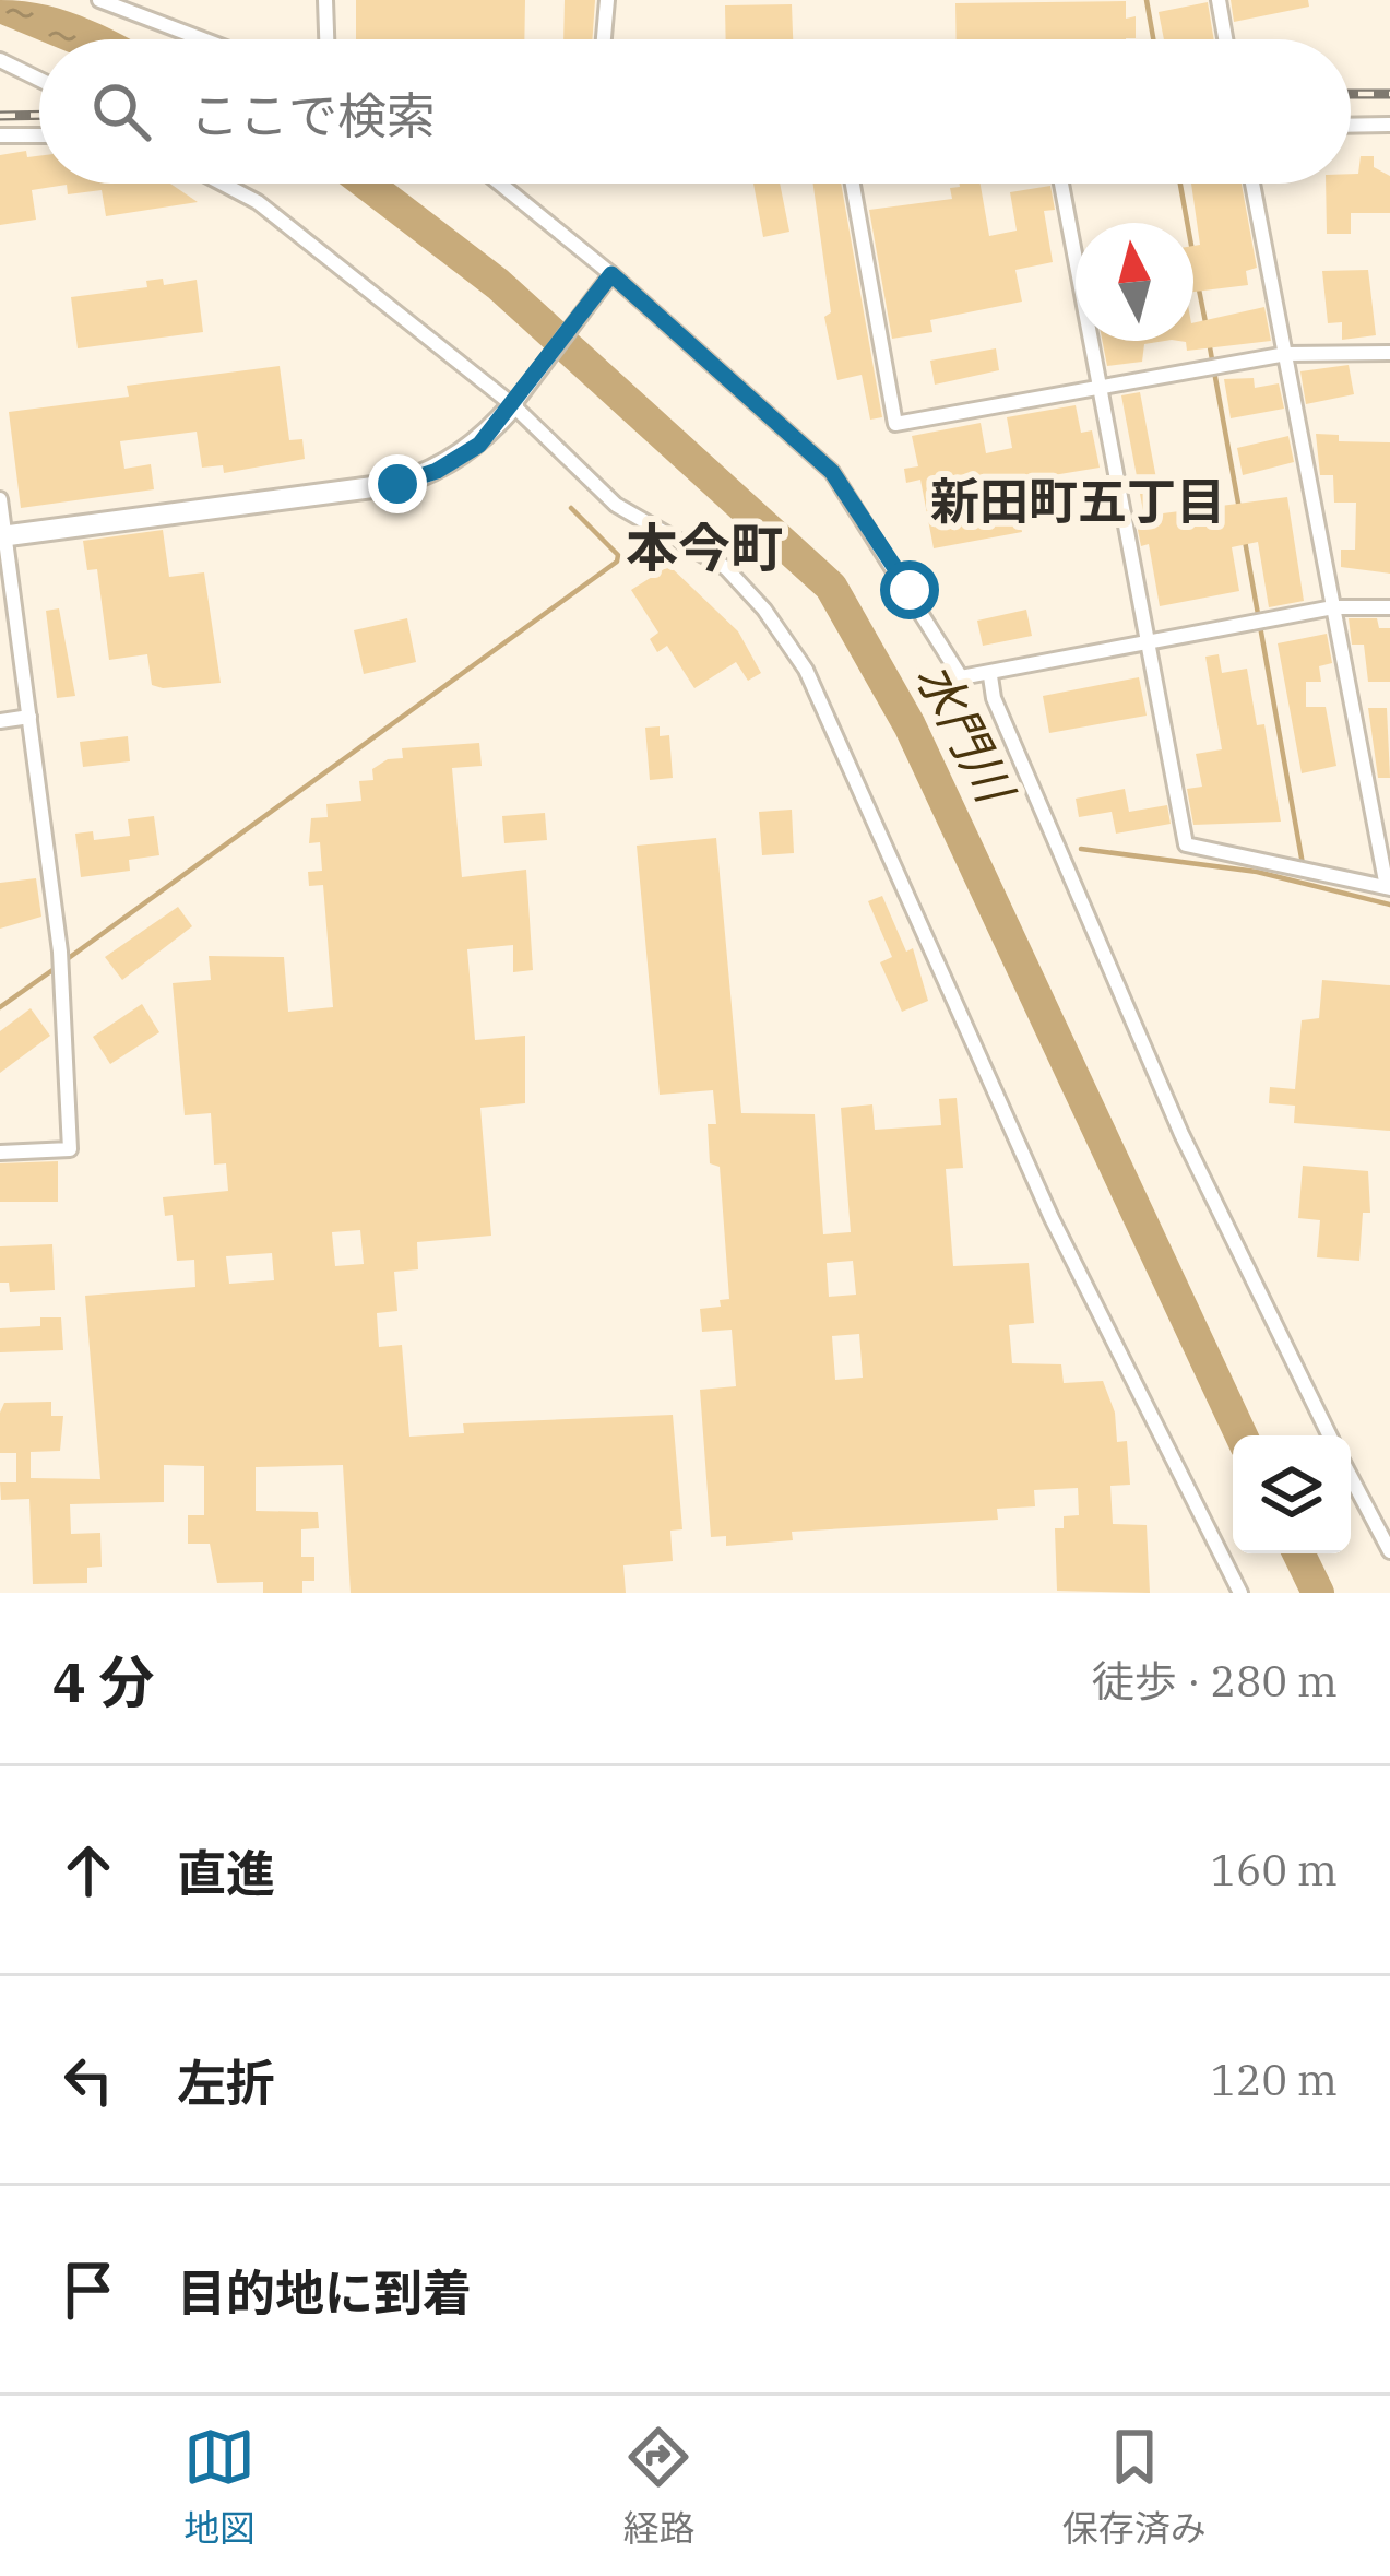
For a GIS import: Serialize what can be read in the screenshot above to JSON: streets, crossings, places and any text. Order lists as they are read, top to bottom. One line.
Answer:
{"districts":["新田町五丁目","本今町"],"water":["水門川"],"north":"top","page":{"search":"ここで検索","heading":["4 分","徒歩 · 280 m"],"list":[["直進","160 m"],["左折","120 m"],"目的地に到着"],"nav":["地図","経路","保存済み"]}}
